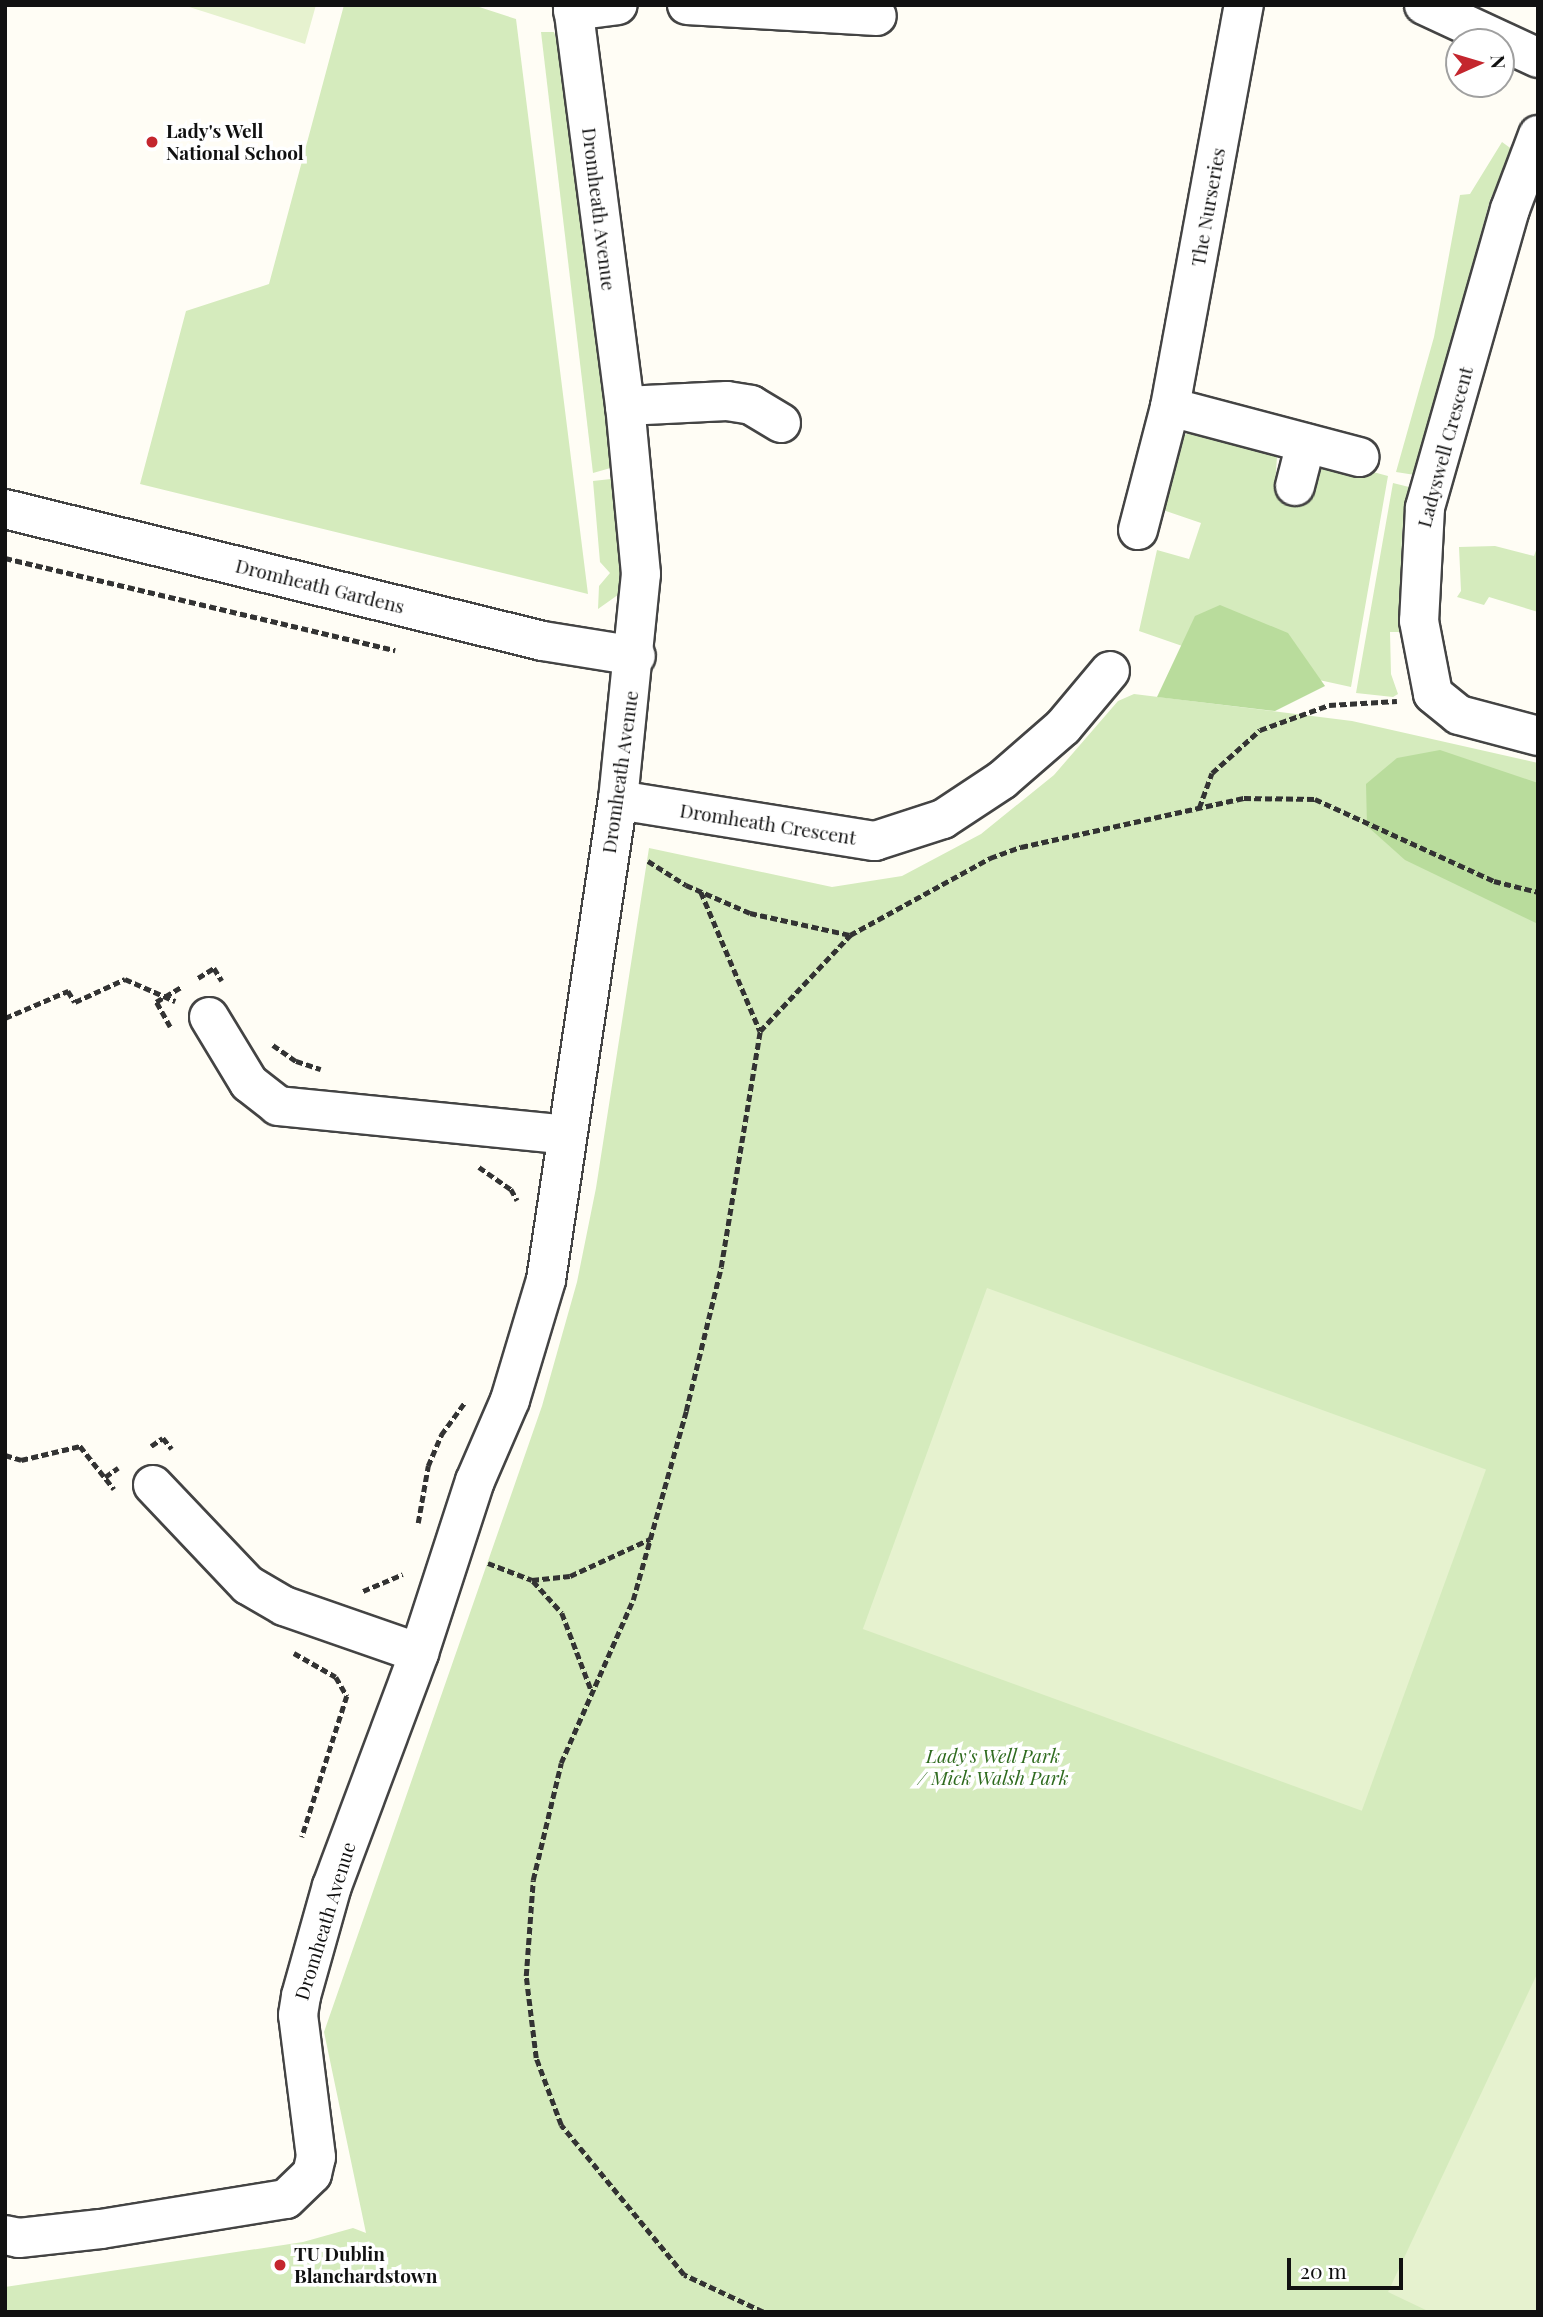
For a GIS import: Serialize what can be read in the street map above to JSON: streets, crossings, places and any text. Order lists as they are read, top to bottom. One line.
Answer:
{"streets":{"street":["The Nurseries","Dromheath Avenue","Ladyswell Crescent","Dromheath Gardens","Dromheath Crescent"]},"crossings":[["Dromheath Avenue","Dromheath Gardens"],["Dromheath Avenue","Dromheath Crescent"]],"parks":["Lady's Well Park / Mick Walsh Park"],"places":["Lady's Well National School","TU Dublin Blanchardstown"],"scale_bar":"20 m","north":"right"}
